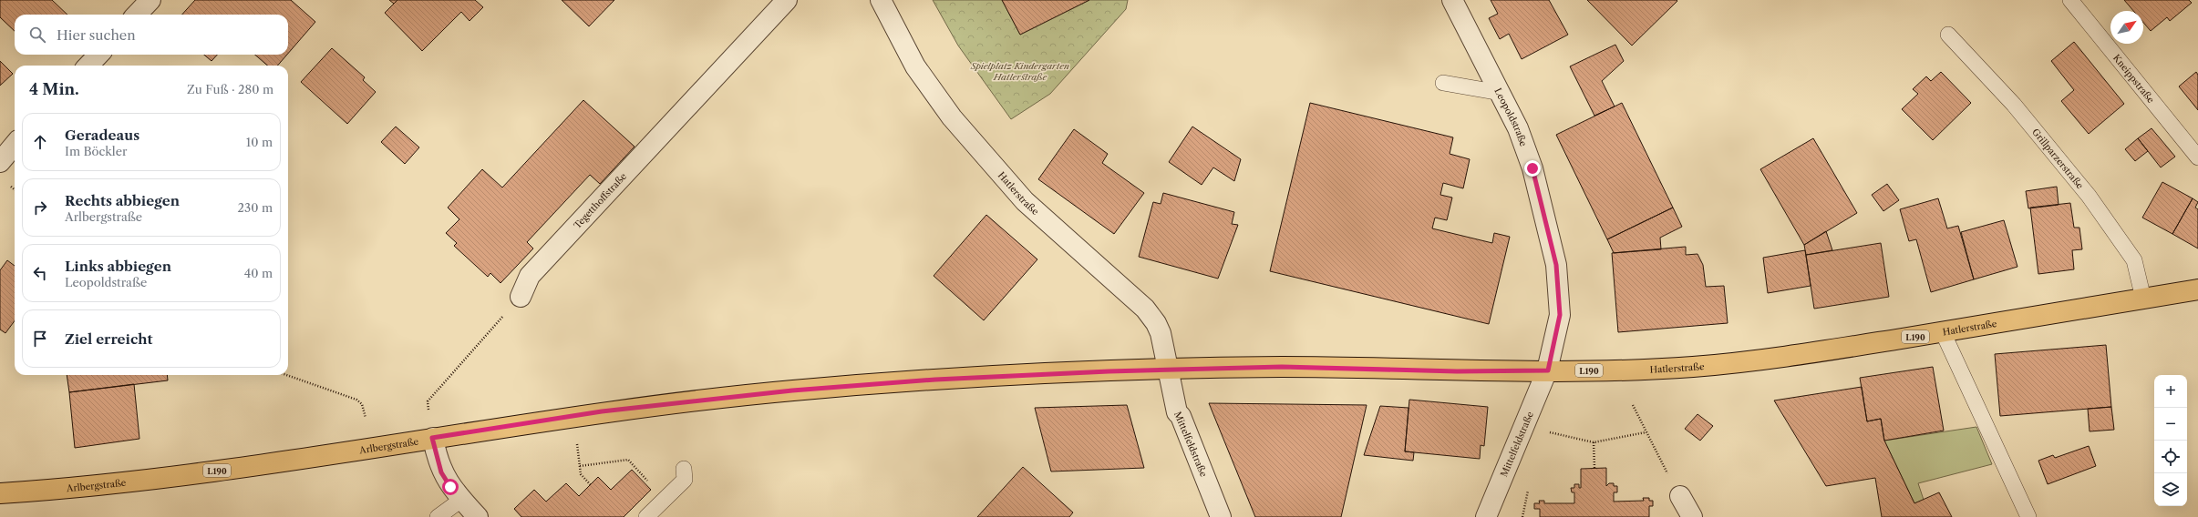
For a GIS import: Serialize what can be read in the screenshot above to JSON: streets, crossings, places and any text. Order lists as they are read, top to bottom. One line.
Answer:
{"streets":{"main road":["Hatlerstraße","L190","Arlbergstraße"],"street":["Leopoldstraße","Tegetthoffstraße","Mittelfeldstraße"],"lane":["Kneippstraße","Grillparzerstraße"]},"crossings":[["Leopoldstraße","Mittelfeldstraße"],["Leopoldstraße","Arlbergstraße"],["Grillparzerstraße","Hatlerstraße"],["Hatlerstraße","Mittelfeldstraße"],["Hatlerstraße","Arlbergstraße"],["Mittelfeldstraße","Arlbergstraße"]],"parks":["Spielplatz Kindergarten Hatlerstraße"],"north":"top right","page":{"search":"Hier suchen","heading":["4 Min.","Zu Fuß · 280 m"],"list":[["Geradeaus","Im Böckler","10 m"],["Rechts abbiegen","Arlbergstraße","230 m"],["Links abbiegen","Leopoldstraße","40 m"],"Ziel erreicht"],"map_buttons":["+","−"]}}
